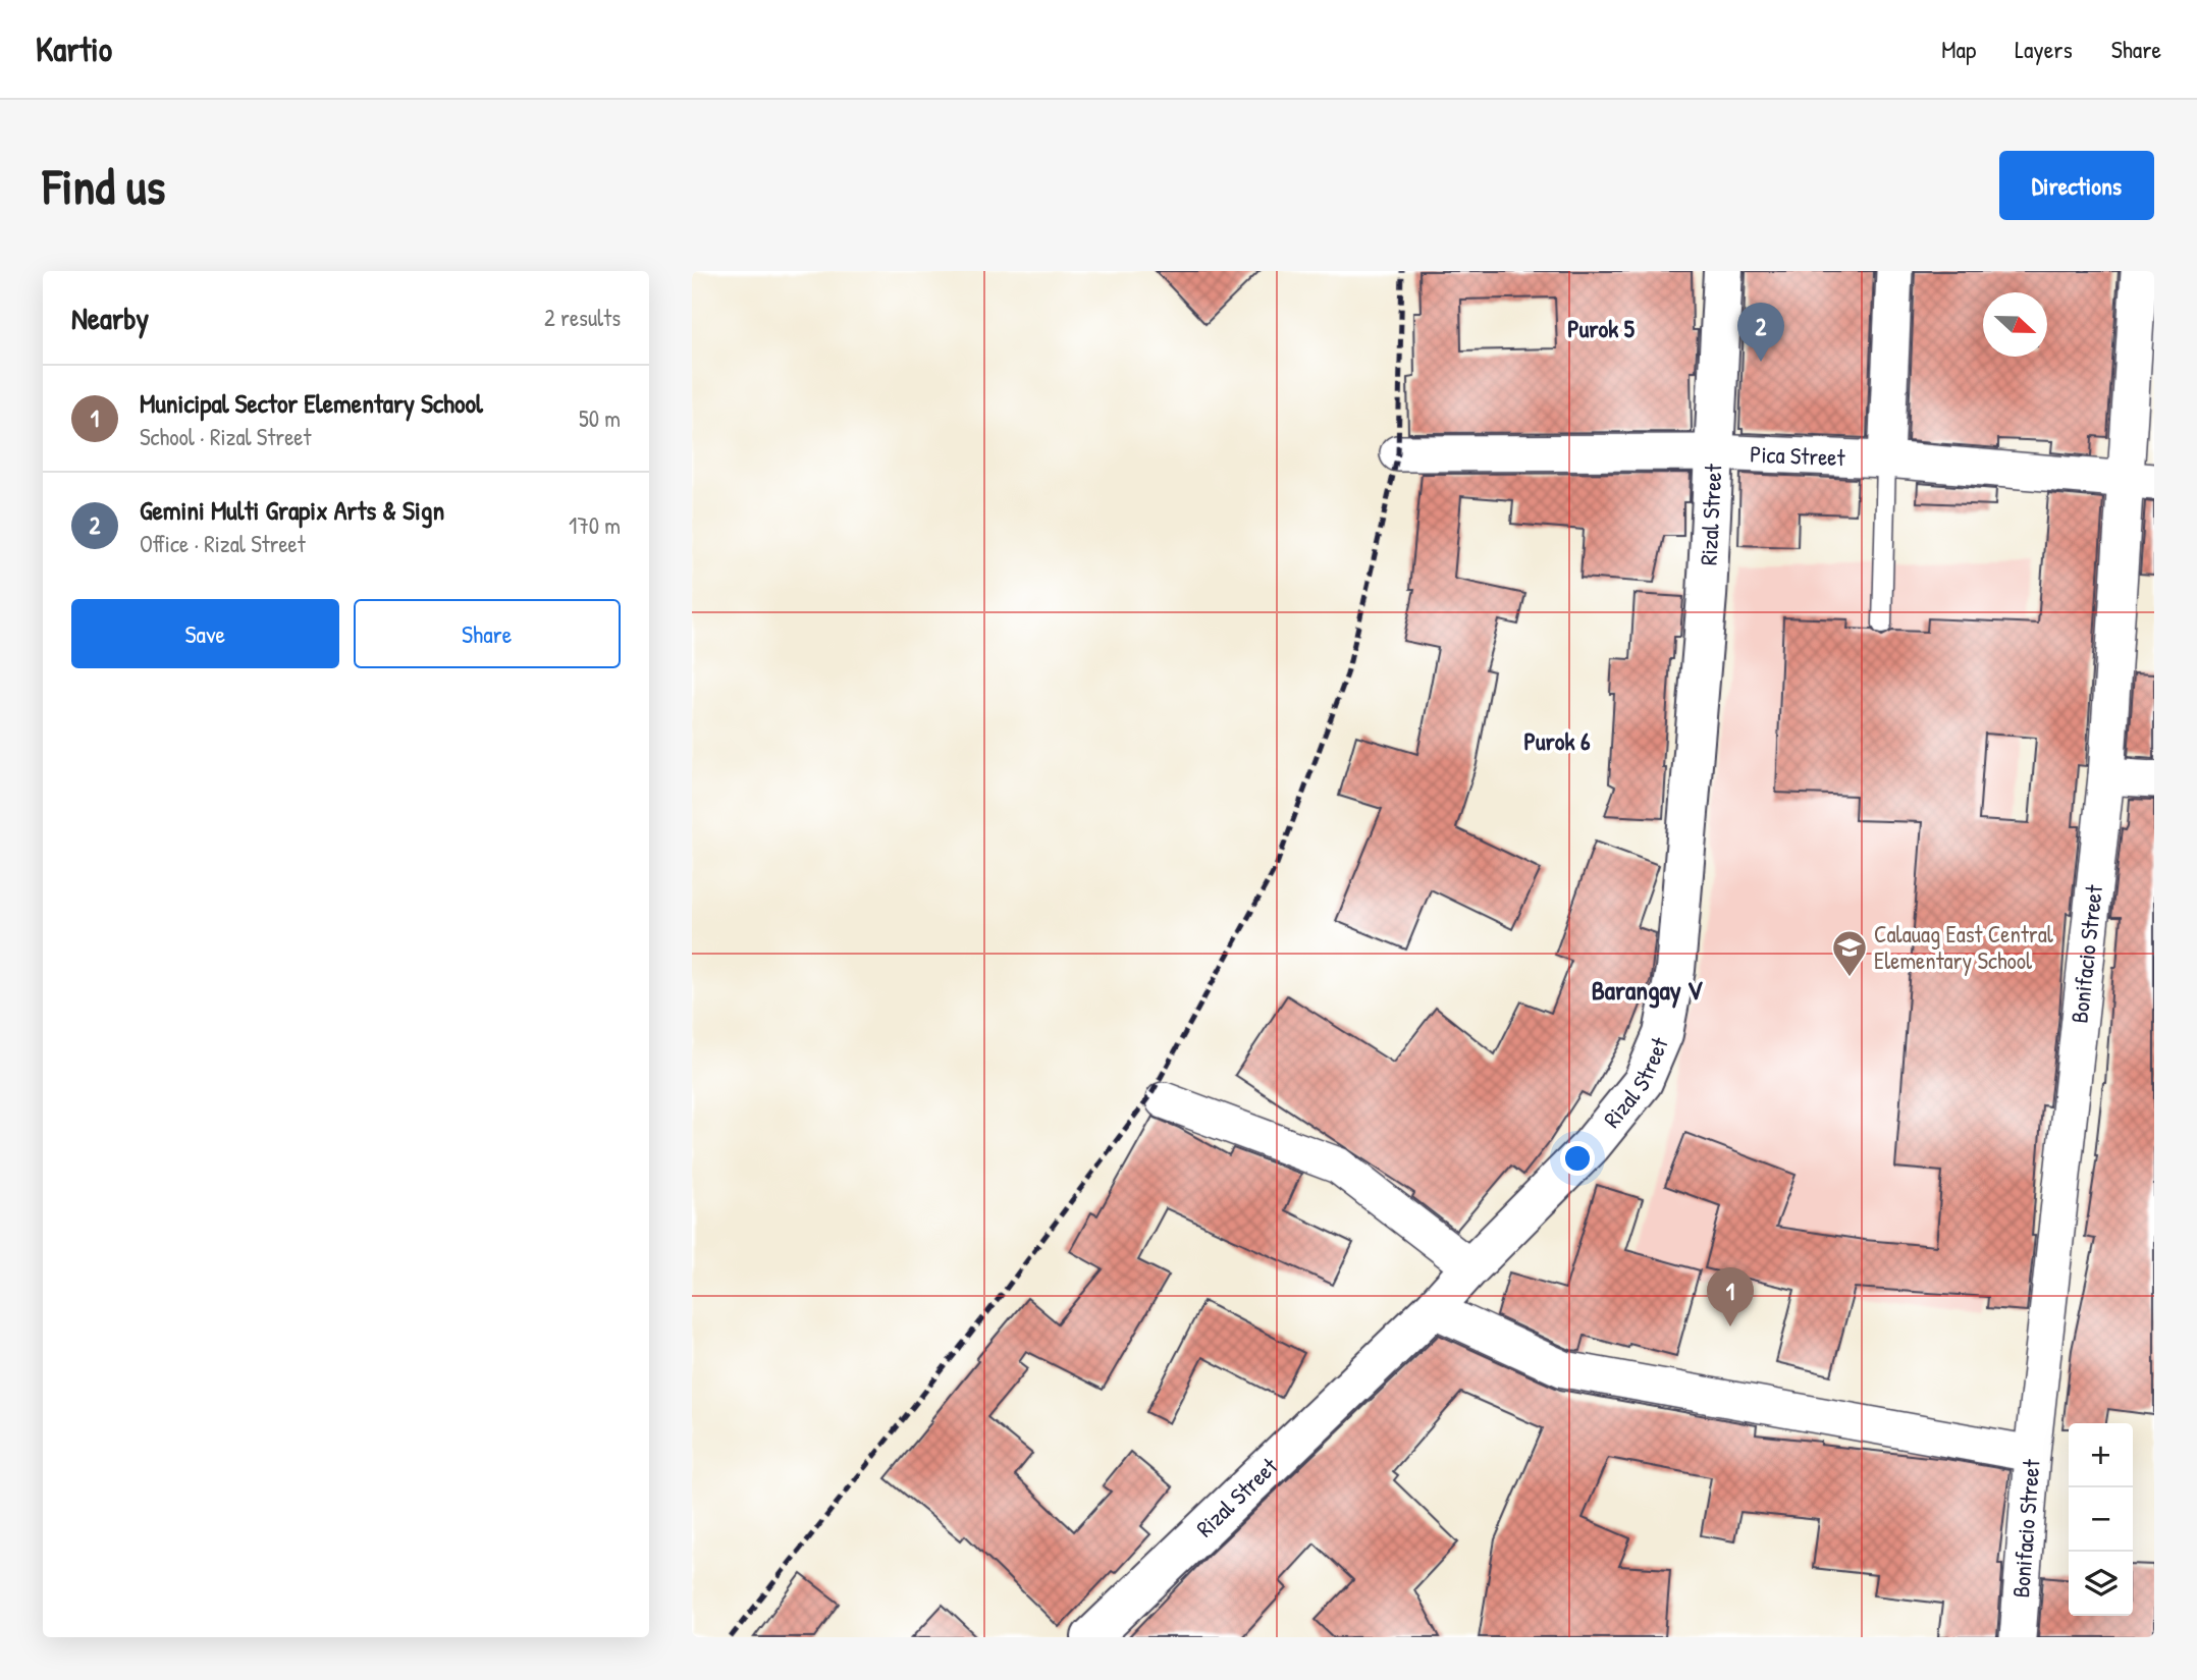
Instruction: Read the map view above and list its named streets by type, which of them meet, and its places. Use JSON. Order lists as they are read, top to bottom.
{
  "streets": {
    "street": ["Pica Street", "Rizal Street", "Bonifacio Street"]
  },
  "crossings": [
    ["Pica Street", "Rizal Street"],
    ["Pica Street", "Bonifacio Street"]
  ],
  "districts": ["Purok 5", "Purok 6", "Barangay V"],
  "places": {
    "school or university": ["Calauag East Central Elementary School"]
  },
  "north": "right",
  "page": {
    "header": "Kartio",
    "nav": ["Map", "Layers", "Share"],
    "buttons": [
      "Directions",
      ["Save", "Share"]
    ],
    "title": "Find us",
    "heading": ["Nearby", "2 results"],
    "pins": ["2", "1"],
    "list": [
      {
        "mark": "1",
        "name": "Municipal Sector Elementary School",
        "note": "School · Rizal Street",
        "value": "50 m"
      },
      {
        "mark": "2",
        "name": "Gemini Multi Grapix Arts & Sign",
        "note": "Office · Rizal Street",
        "value": "170 m"
      }
    ],
    "map_buttons": ["+", "−"]
  }
}
